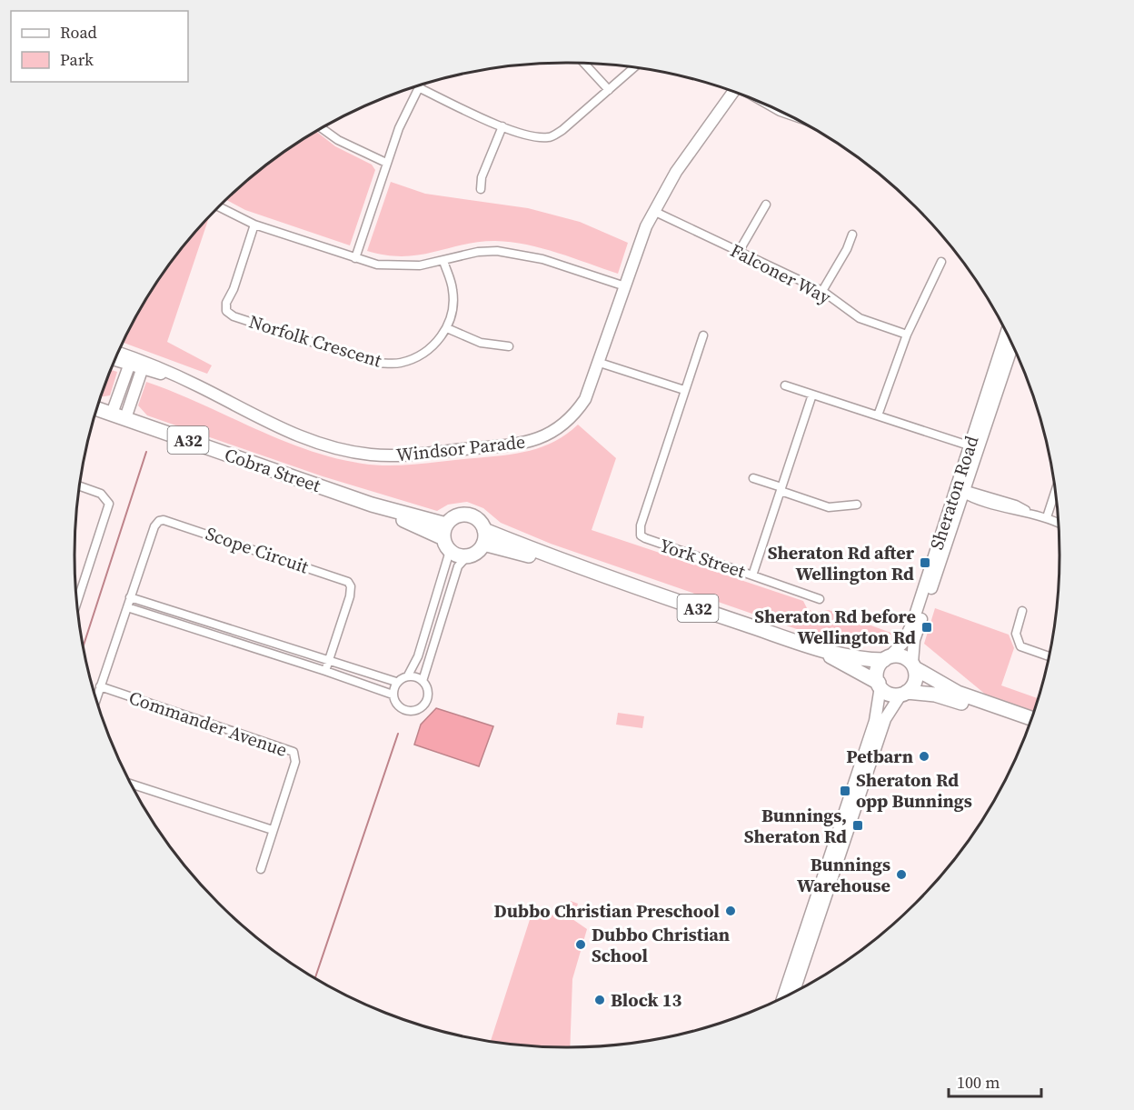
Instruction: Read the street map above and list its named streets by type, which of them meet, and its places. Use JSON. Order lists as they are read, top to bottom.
{
  "streets": {
    "highway": ["A32", "Cobra Street"],
    "street": [
      "Falconer Way",
      "Norfolk Crescent",
      "Windsor Parade",
      "Sheraton Road",
      "Scope Circuit",
      "York Street",
      "Commander Avenue"
    ]
  },
  "crossings": [
    ["Falconer Way", "Windsor Parade"],
    ["A32", "Cobra Street"],
    ["A32", "Sheraton Road"]
  ],
  "places": {
    "transit": [
      "Sheraton Rd after Wellington Rd",
      "Sheraton Rd before Wellington Rd",
      "Sheraton Rd opp Bunnings",
      "Bunnings, Sheraton Rd"
    ],
    "other": [
      "Petbarn",
      "Bunnings Warehouse",
      "Dubbo Christian Preschool",
      "Dubbo Christian School",
      "Block 13"
    ]
  },
  "legend": ["Road", "Park"],
  "scale_bar": "100 m"
}
